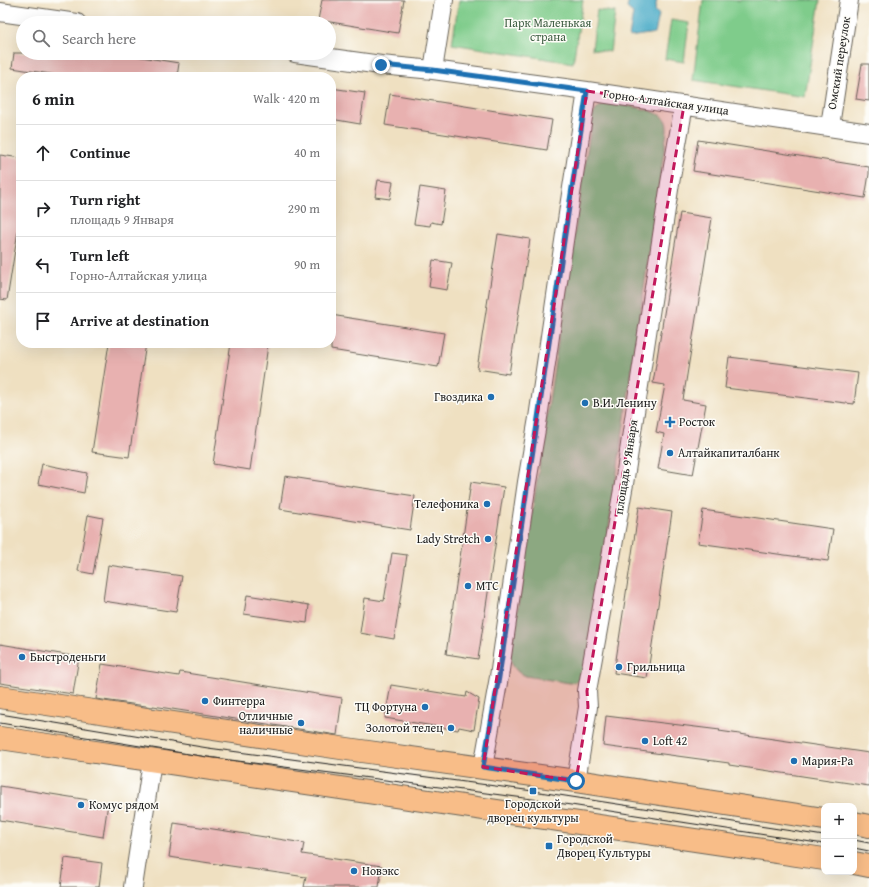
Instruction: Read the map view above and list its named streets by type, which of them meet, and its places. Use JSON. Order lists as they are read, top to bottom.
{
  "streets": {
    "street": ["Омский переулок", "Горно-Алтайская улица", "площадь 9 Января"]
  },
  "crossings": [
    ["Омский переулок", "Горно-Алтайская улица"],
    ["Горно-Алтайская улица", "площадь 9 Января"]
  ],
  "parks": ["Парк Маленькая страна"],
  "places": {
    "other": [
      "Гвоздика",
      "В.И. Ленину",
      "Алтайкапиталбанк",
      "Телефоника",
      "Lady Stretch",
      "МТС",
      "Быстроденьги",
      "Грильница",
      "Финтерра",
      "ТЦ Фортуна",
      "Отличные наличные",
      "Золотой телец",
      "Loft 42",
      "Мария-Ра",
      "Комус рядом",
      "Новэкс"
    ],
    "health": ["Росток"],
    "transit": ["Городской дворец культуры", "Городской Дворец Культуры"]
  },
  "page": {
    "search": "Search here",
    "heading": ["6 min", "Walk · 420 m"],
    "list": [
      ["Continue", "40 m"],
      ["Turn right", "площадь 9 Января", "290 m"],
      ["Turn left", "Горно-Алтайская улица", "90 m"],
      "Arrive at destination"
    ],
    "map_buttons": ["+", "−"]
  }
}
